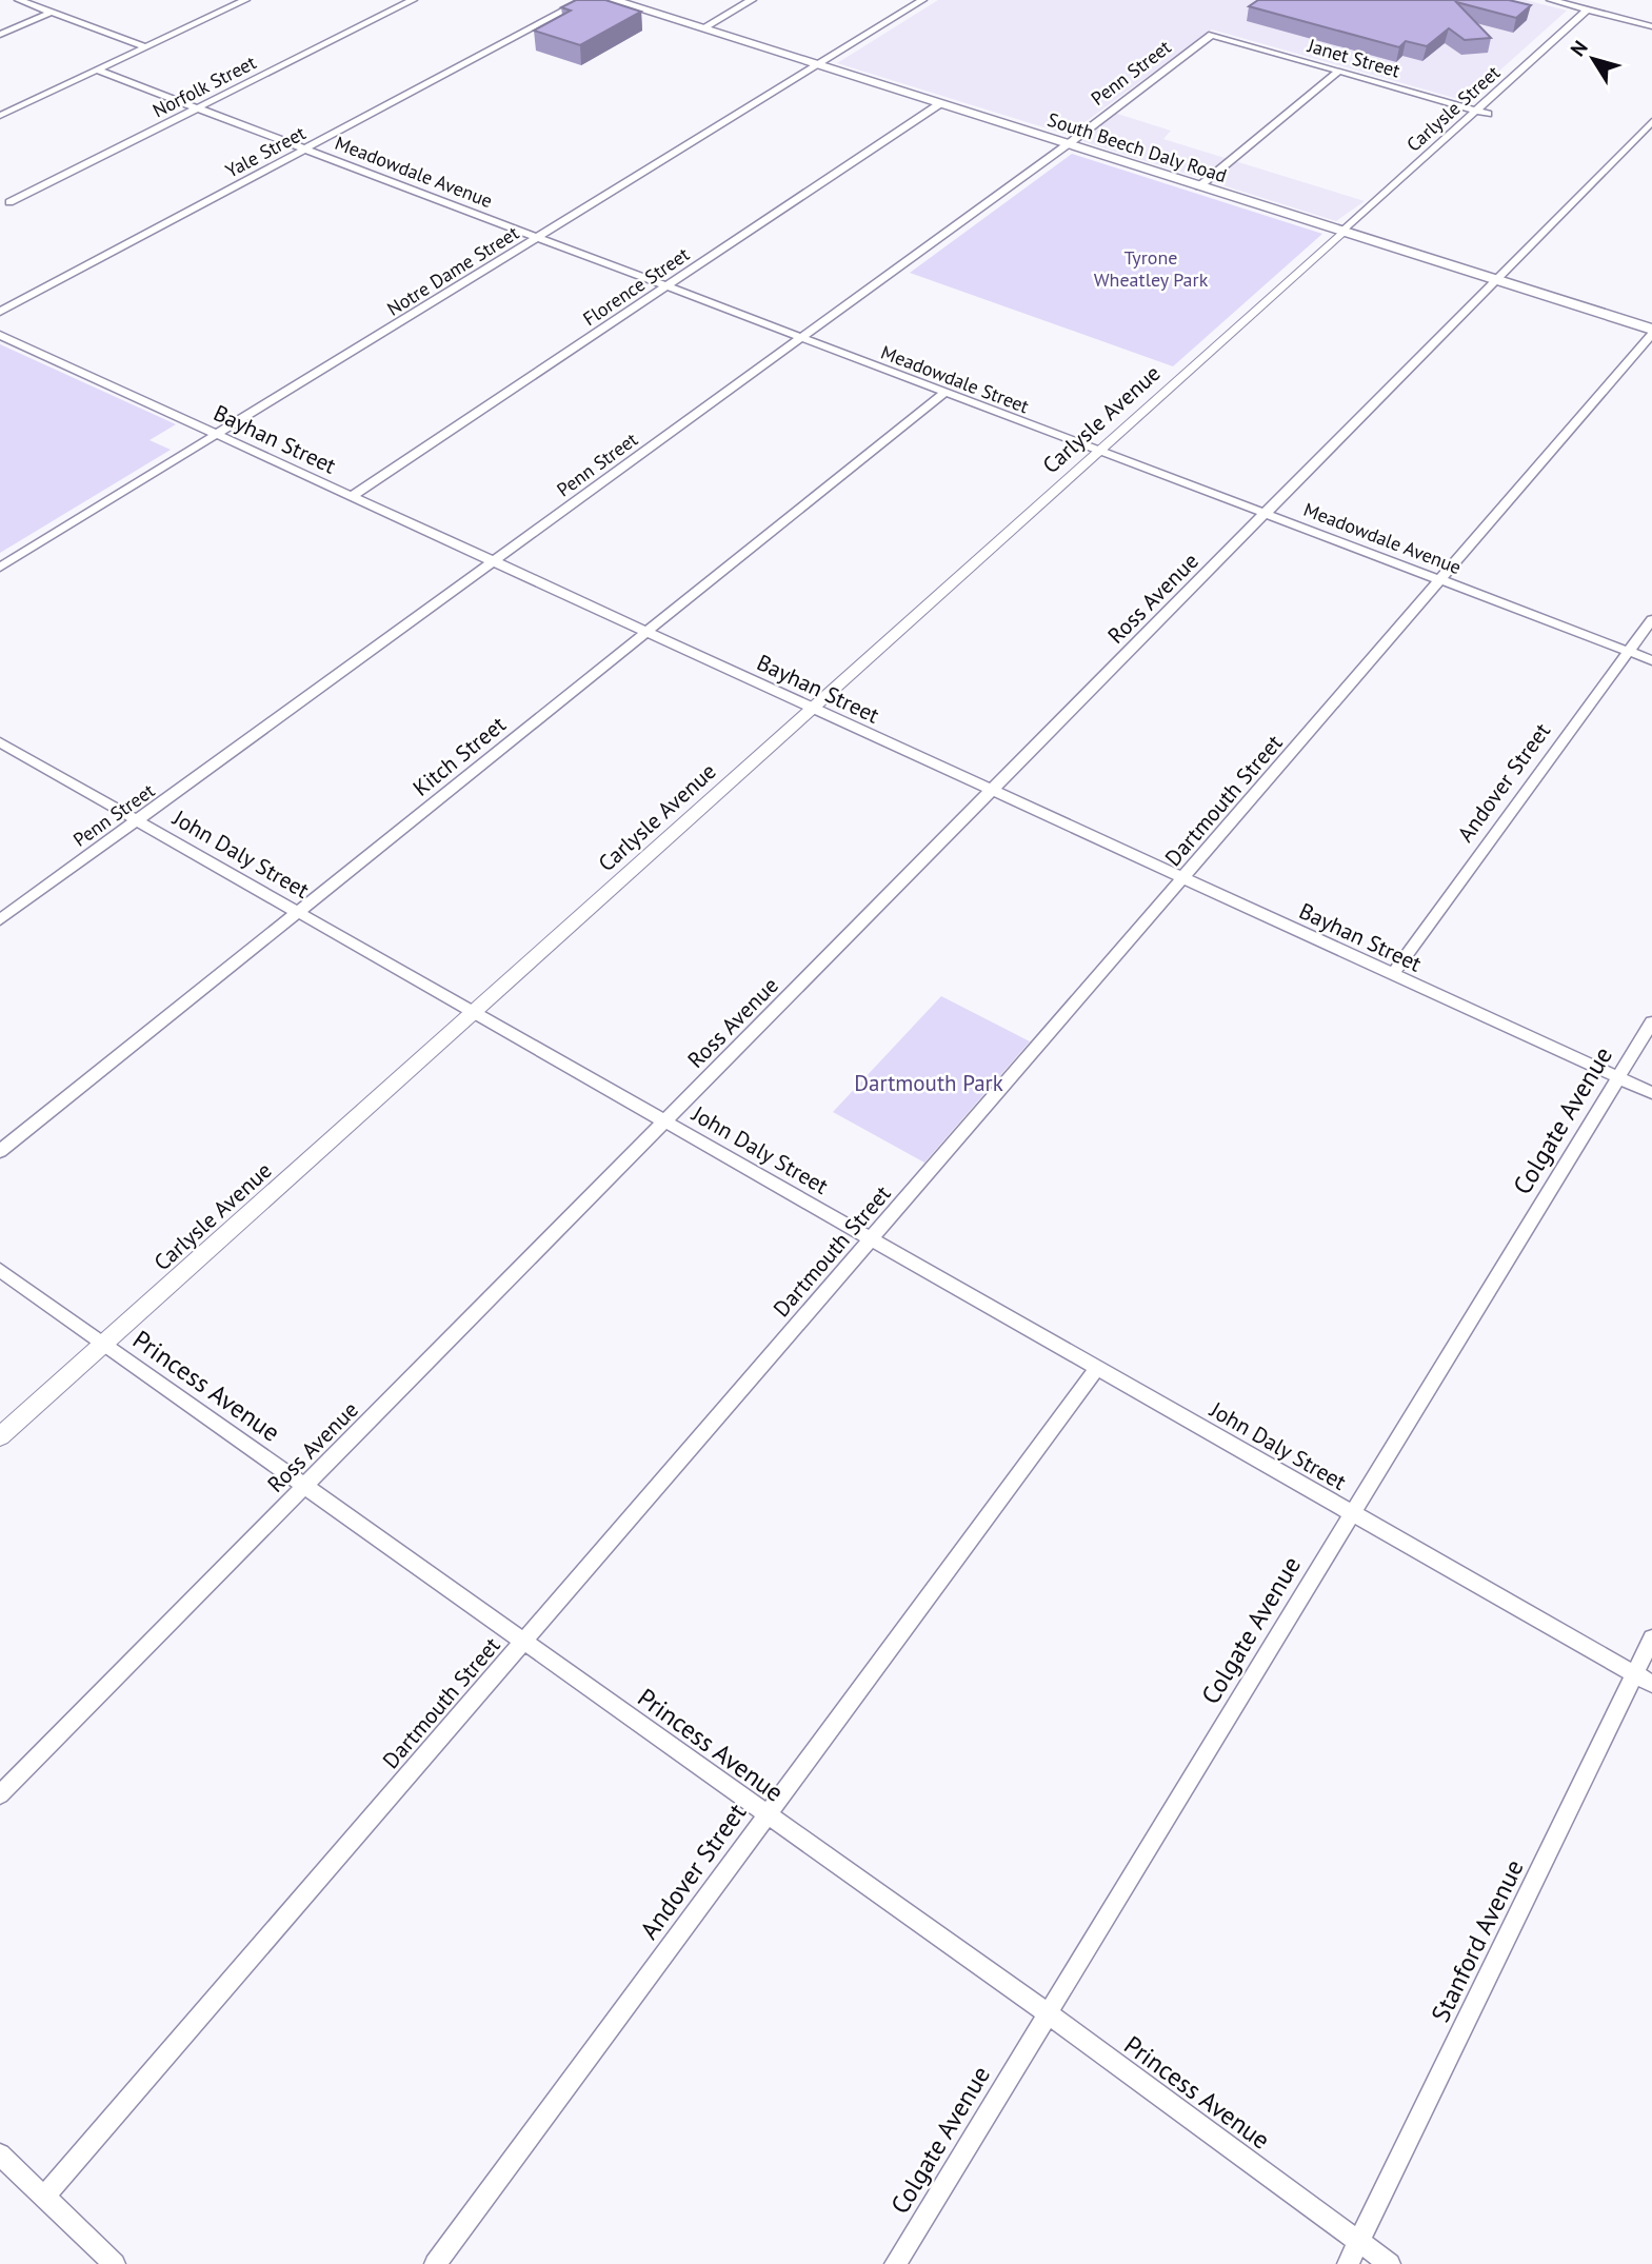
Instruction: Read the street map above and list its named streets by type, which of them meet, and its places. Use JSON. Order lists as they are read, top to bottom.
{
  "streets": {
    "main road": ["South Beech Daly Road"],
    "street": [
      "Janet Street",
      "Penn Street",
      "Norfolk Street",
      "Carlysle Street",
      "Yale Street",
      "Meadowdale Avenue",
      "Notre Dame Street",
      "Florence Street",
      "Meadowdale Street",
      "Carlysle Avenue",
      "Bayhan Street",
      "Ross Avenue",
      "Kitch Street",
      "Andover Street",
      "Dartmouth Street",
      "John Daly Street",
      "Colgate Avenue",
      "Princess Avenue",
      "Stanford Avenue"
    ]
  },
  "crossings": [
    ["Janet Street", "Penn Street"],
    ["Janet Street", "Carlysle Street"],
    ["Penn Street", "South Beech Daly Road"],
    ["Penn Street", "Meadowdale Avenue"],
    ["Penn Street", "Meadowdale Street"],
    ["Penn Street", "Bayhan Street"],
    ["Penn Street", "John Daly Street"],
    ["Norfolk Street", "Meadowdale Avenue"],
    ["Carlysle Street", "South Beech Daly Road"],
    ["Carlysle Street", "Carlysle Avenue"],
    ["South Beech Daly Road", "Notre Dame Street"],
    ["South Beech Daly Road", "Florence Street"],
    ["South Beech Daly Road", "Carlysle Avenue"],
    ["South Beech Daly Road", "Ross Avenue"],
    ["South Beech Daly Road", "Dartmouth Street"],
    ["Yale Street", "Meadowdale Avenue"],
    ["Meadowdale Avenue", "Notre Dame Street"],
    ["Meadowdale Avenue", "Florence Street"],
    ["Meadowdale Avenue", "Meadowdale Street"],
    ["Meadowdale Avenue", "Carlysle Avenue"],
    ["Meadowdale Avenue", "Ross Avenue"],
    ["Meadowdale Avenue", "Andover Street"],
    ["Meadowdale Avenue", "Dartmouth Street"],
    ["Notre Dame Street", "Bayhan Street"],
    ["Florence Street", "Bayhan Street"],
    ["Meadowdale Street", "Carlysle Avenue"],
    ["Meadowdale Street", "Kitch Street"],
    ["Carlysle Avenue", "Bayhan Street"],
    ["Carlysle Avenue", "John Daly Street"],
    ["Carlysle Avenue", "Princess Avenue"],
    ["Bayhan Street", "Ross Avenue"],
    ["Bayhan Street", "Kitch Street"],
    ["Bayhan Street", "Andover Street"],
    ["Bayhan Street", "Dartmouth Street"],
    ["Bayhan Street", "Colgate Avenue"],
    ["Ross Avenue", "John Daly Street"],
    ["Ross Avenue", "Princess Avenue"],
    ["Kitch Street", "John Daly Street"],
    ["Andover Street", "John Daly Street"],
    ["Andover Street", "Princess Avenue"],
    ["Dartmouth Street", "John Daly Street"],
    ["Dartmouth Street", "Princess Avenue"],
    ["John Daly Street", "Colgate Avenue"],
    ["John Daly Street", "Stanford Avenue"],
    ["Colgate Avenue", "Princess Avenue"],
    ["Princess Avenue", "Stanford Avenue"]
  ],
  "parks": ["Tyrone Wheatley Park", "Dartmouth Park"],
  "north": "top left"
}
